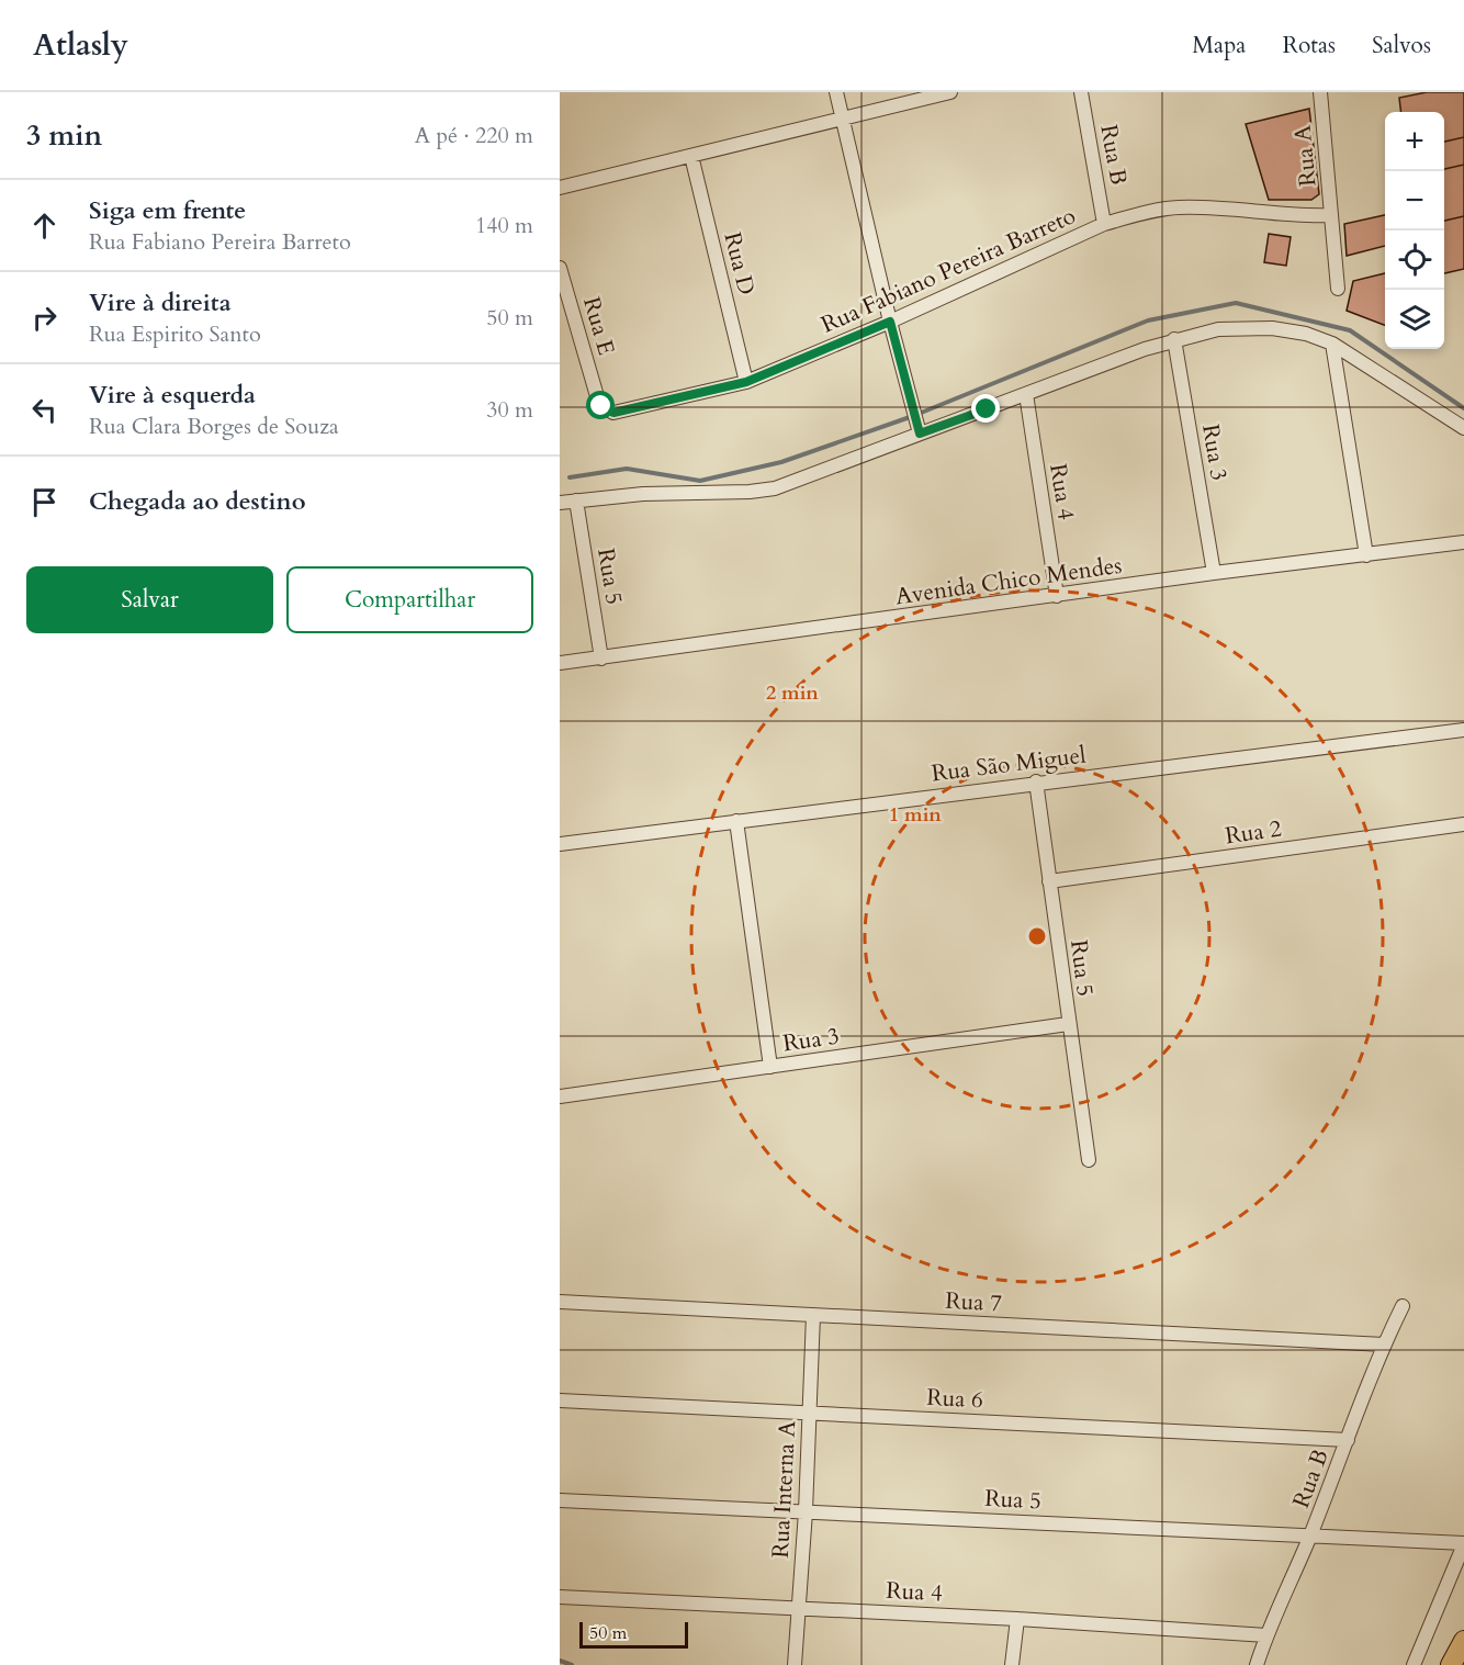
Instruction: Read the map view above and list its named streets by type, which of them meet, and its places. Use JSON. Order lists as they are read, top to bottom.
{
  "streets": {
    "street": [
      "Rua B",
      "Rua A",
      "Rua D",
      "Rua Fabiano Pereira Barreto",
      "Rua E",
      "Rua 3",
      "Rua 4",
      "Rua 5",
      "Avenida Chico Mendes",
      "Rua São Miguel",
      "Rua 2",
      "Rua 7",
      "Rua 6",
      "Rua Interna A"
    ]
  },
  "crossings": [
    ["Rua B", "Rua Fabiano Pereira Barreto"],
    ["Rua B", "Rua 4"],
    ["Rua B", "Rua 5"],
    ["Rua B", "Rua 7"],
    ["Rua B", "Rua 6"],
    ["Rua A", "Rua Fabiano Pereira Barreto"],
    ["Rua D", "Rua Fabiano Pereira Barreto"],
    ["Rua Fabiano Pereira Barreto", "Rua E"],
    ["Rua 3", "Rua 5"],
    ["Rua 3", "Avenida Chico Mendes"],
    ["Rua 4", "Avenida Chico Mendes"],
    ["Rua 4", "Rua Interna A"],
    ["Rua 5", "Avenida Chico Mendes"],
    ["Rua 5", "Rua São Miguel"],
    ["Rua 5", "Rua 2"],
    ["Rua 5", "Rua Interna A"],
    ["Rua 7", "Rua Interna A"],
    ["Rua 6", "Rua Interna A"]
  ],
  "scale_bar": "50 m",
  "page": {
    "header": "Atlasly",
    "nav": ["Mapa", "Rotas", "Salvos"],
    "heading": ["3 min", "A pé · 220 m"],
    "map_buttons": ["+", "−"],
    "list": [
      ["Siga em frente", "Rua Fabiano Pereira Barreto", "140 m"],
      ["Vire à direita", "Rua Espirito Santo", "50 m"],
      ["Vire à esquerda", "Rua Clara Borges de Souza", "30 m"],
      "Chegada ao destino"
    ],
    "buttons": ["Salvar", "Compartilhar"],
    "scale": "50 m"
  },
  "rings": ["2 min", "1 min"]
}
